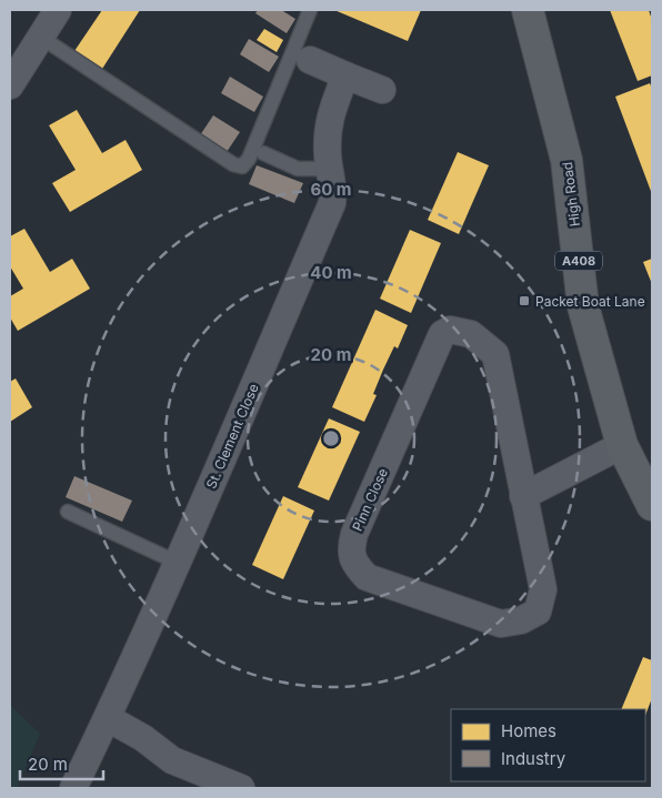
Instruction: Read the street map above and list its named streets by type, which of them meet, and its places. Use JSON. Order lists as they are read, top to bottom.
{
  "streets": {
    "main road": ["High Road", "A408"],
    "street": ["St. Clement Close", "Pinn Close"]
  },
  "places": {
    "transit": ["Packet Boat Lane"]
  },
  "legend": ["Homes", "Industry"],
  "scale_bar": "20 m",
  "rings": ["60 m", "40 m", "20 m"]
}
